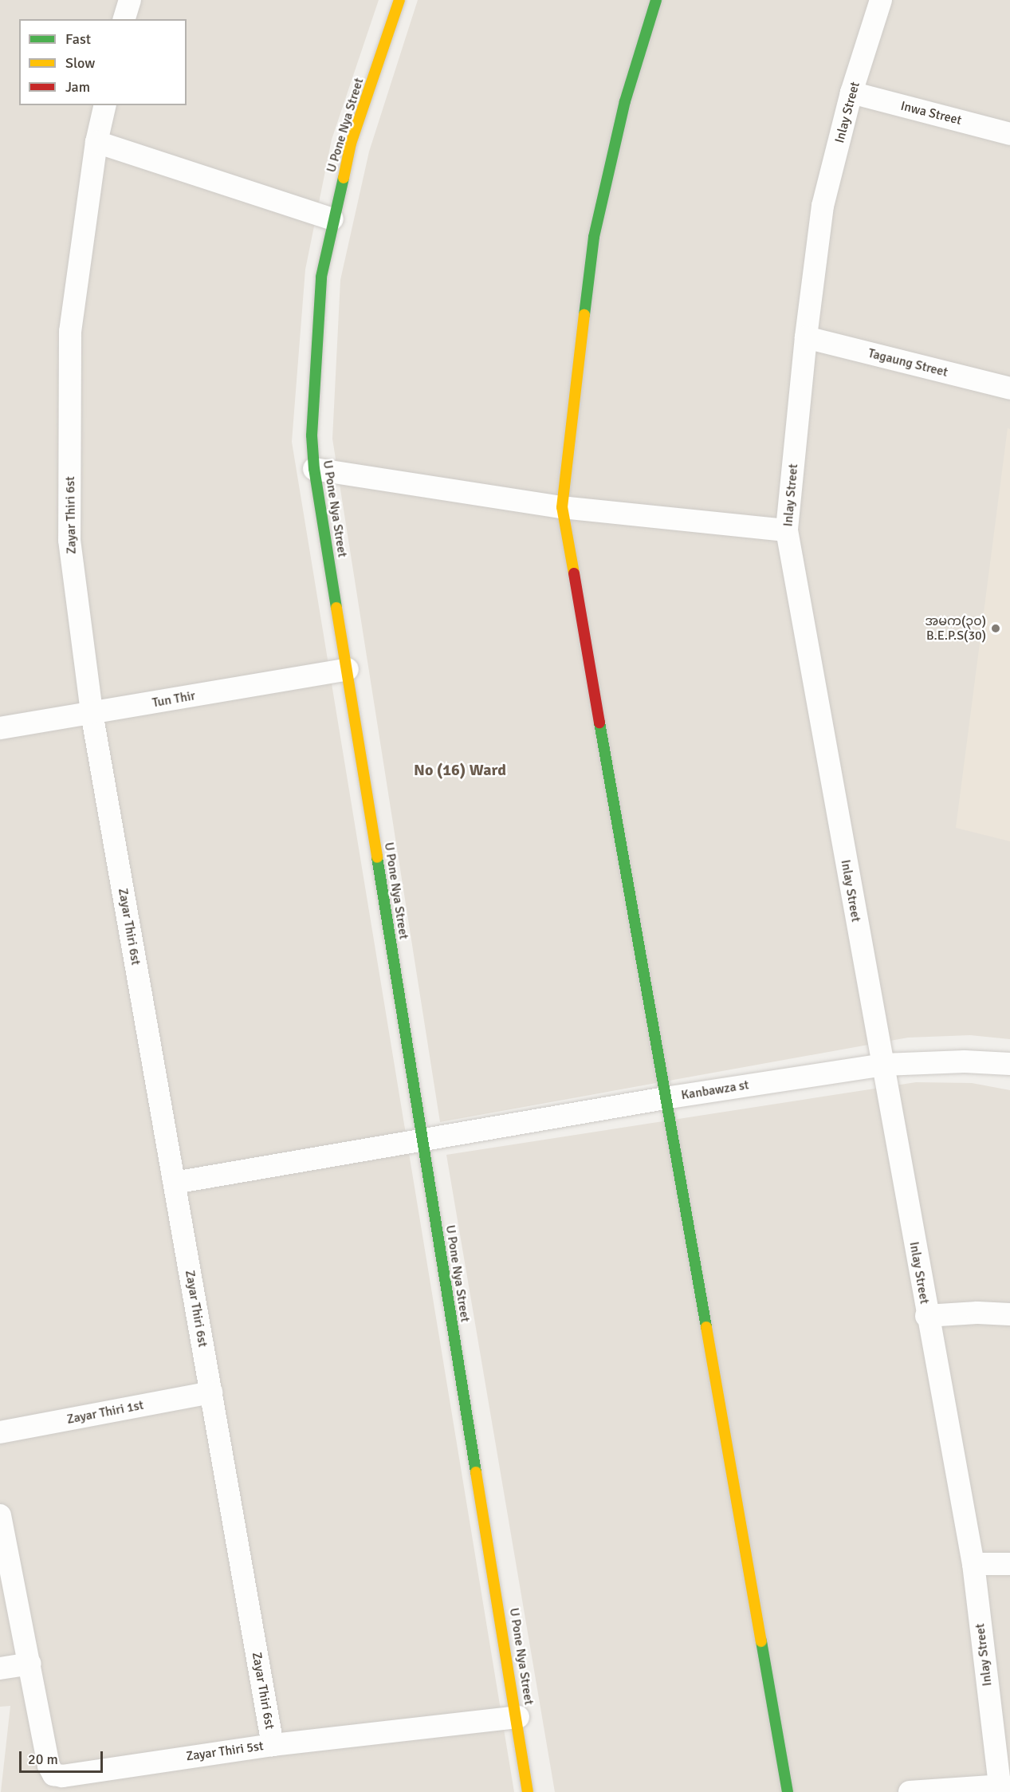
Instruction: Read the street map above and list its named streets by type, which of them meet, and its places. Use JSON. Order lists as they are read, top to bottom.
{
  "streets": {
    "street": [
      "Inlay Street",
      "Inwa Street",
      "U Pone Nya Street",
      "Tagaung Street",
      "Zayar Thiri 6st",
      "Tun Thir",
      "Kanbawza st",
      "Zayar Thiri 1st",
      "Zayar Thiri 5st"
    ]
  },
  "crossings": [
    ["Inlay Street", "Inwa Street"],
    ["Inlay Street", "Tagaung Street"],
    ["Inlay Street", "Kanbawza st"],
    ["U Pone Nya Street", "Tun Thir"],
    ["U Pone Nya Street", "Kanbawza st"],
    ["U Pone Nya Street", "Zayar Thiri 5st"],
    ["Zayar Thiri 6st", "Tun Thir"],
    ["Zayar Thiri 6st", "Kanbawza st"],
    ["Zayar Thiri 6st", "Zayar Thiri 1st"],
    ["Zayar Thiri 6st", "Zayar Thiri 5st"]
  ],
  "districts": ["No (16) Ward"],
  "places": ["အမက(၃၀) B.E.P.S(30)"],
  "legend": ["Fast", "Slow", "Jam"],
  "scale_bar": "20 m"
}
